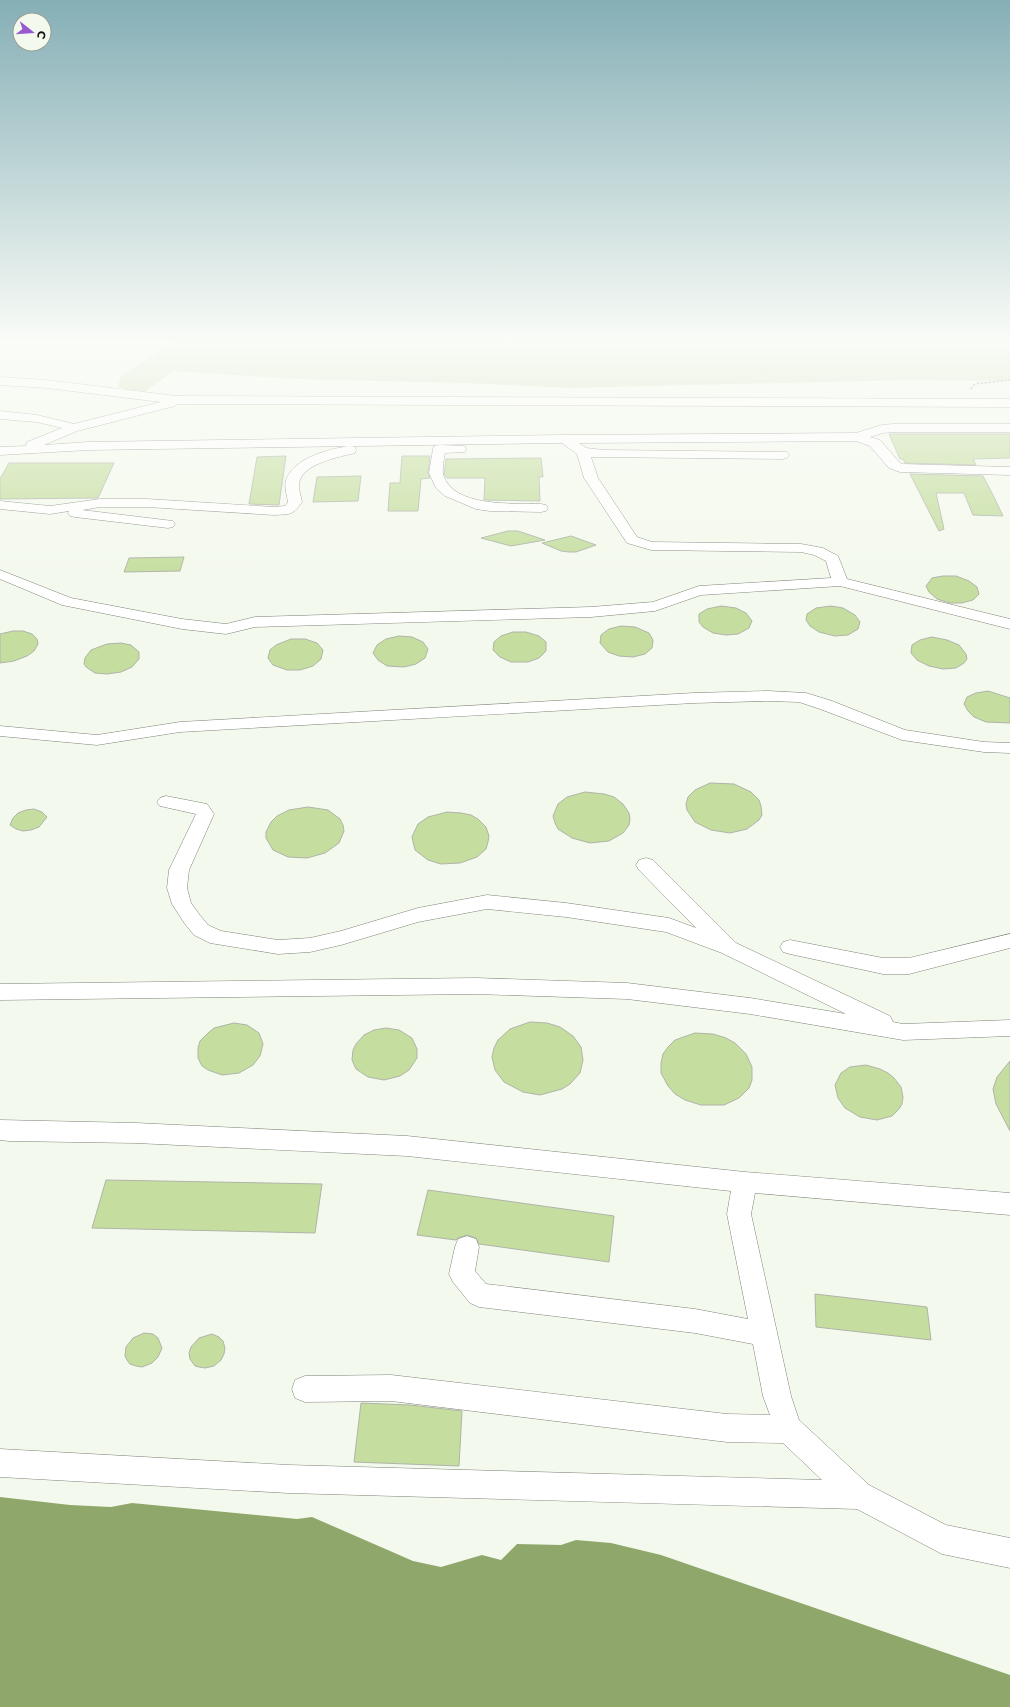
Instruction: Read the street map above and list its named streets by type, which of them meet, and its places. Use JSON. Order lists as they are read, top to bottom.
{
  "north": "right"
}
